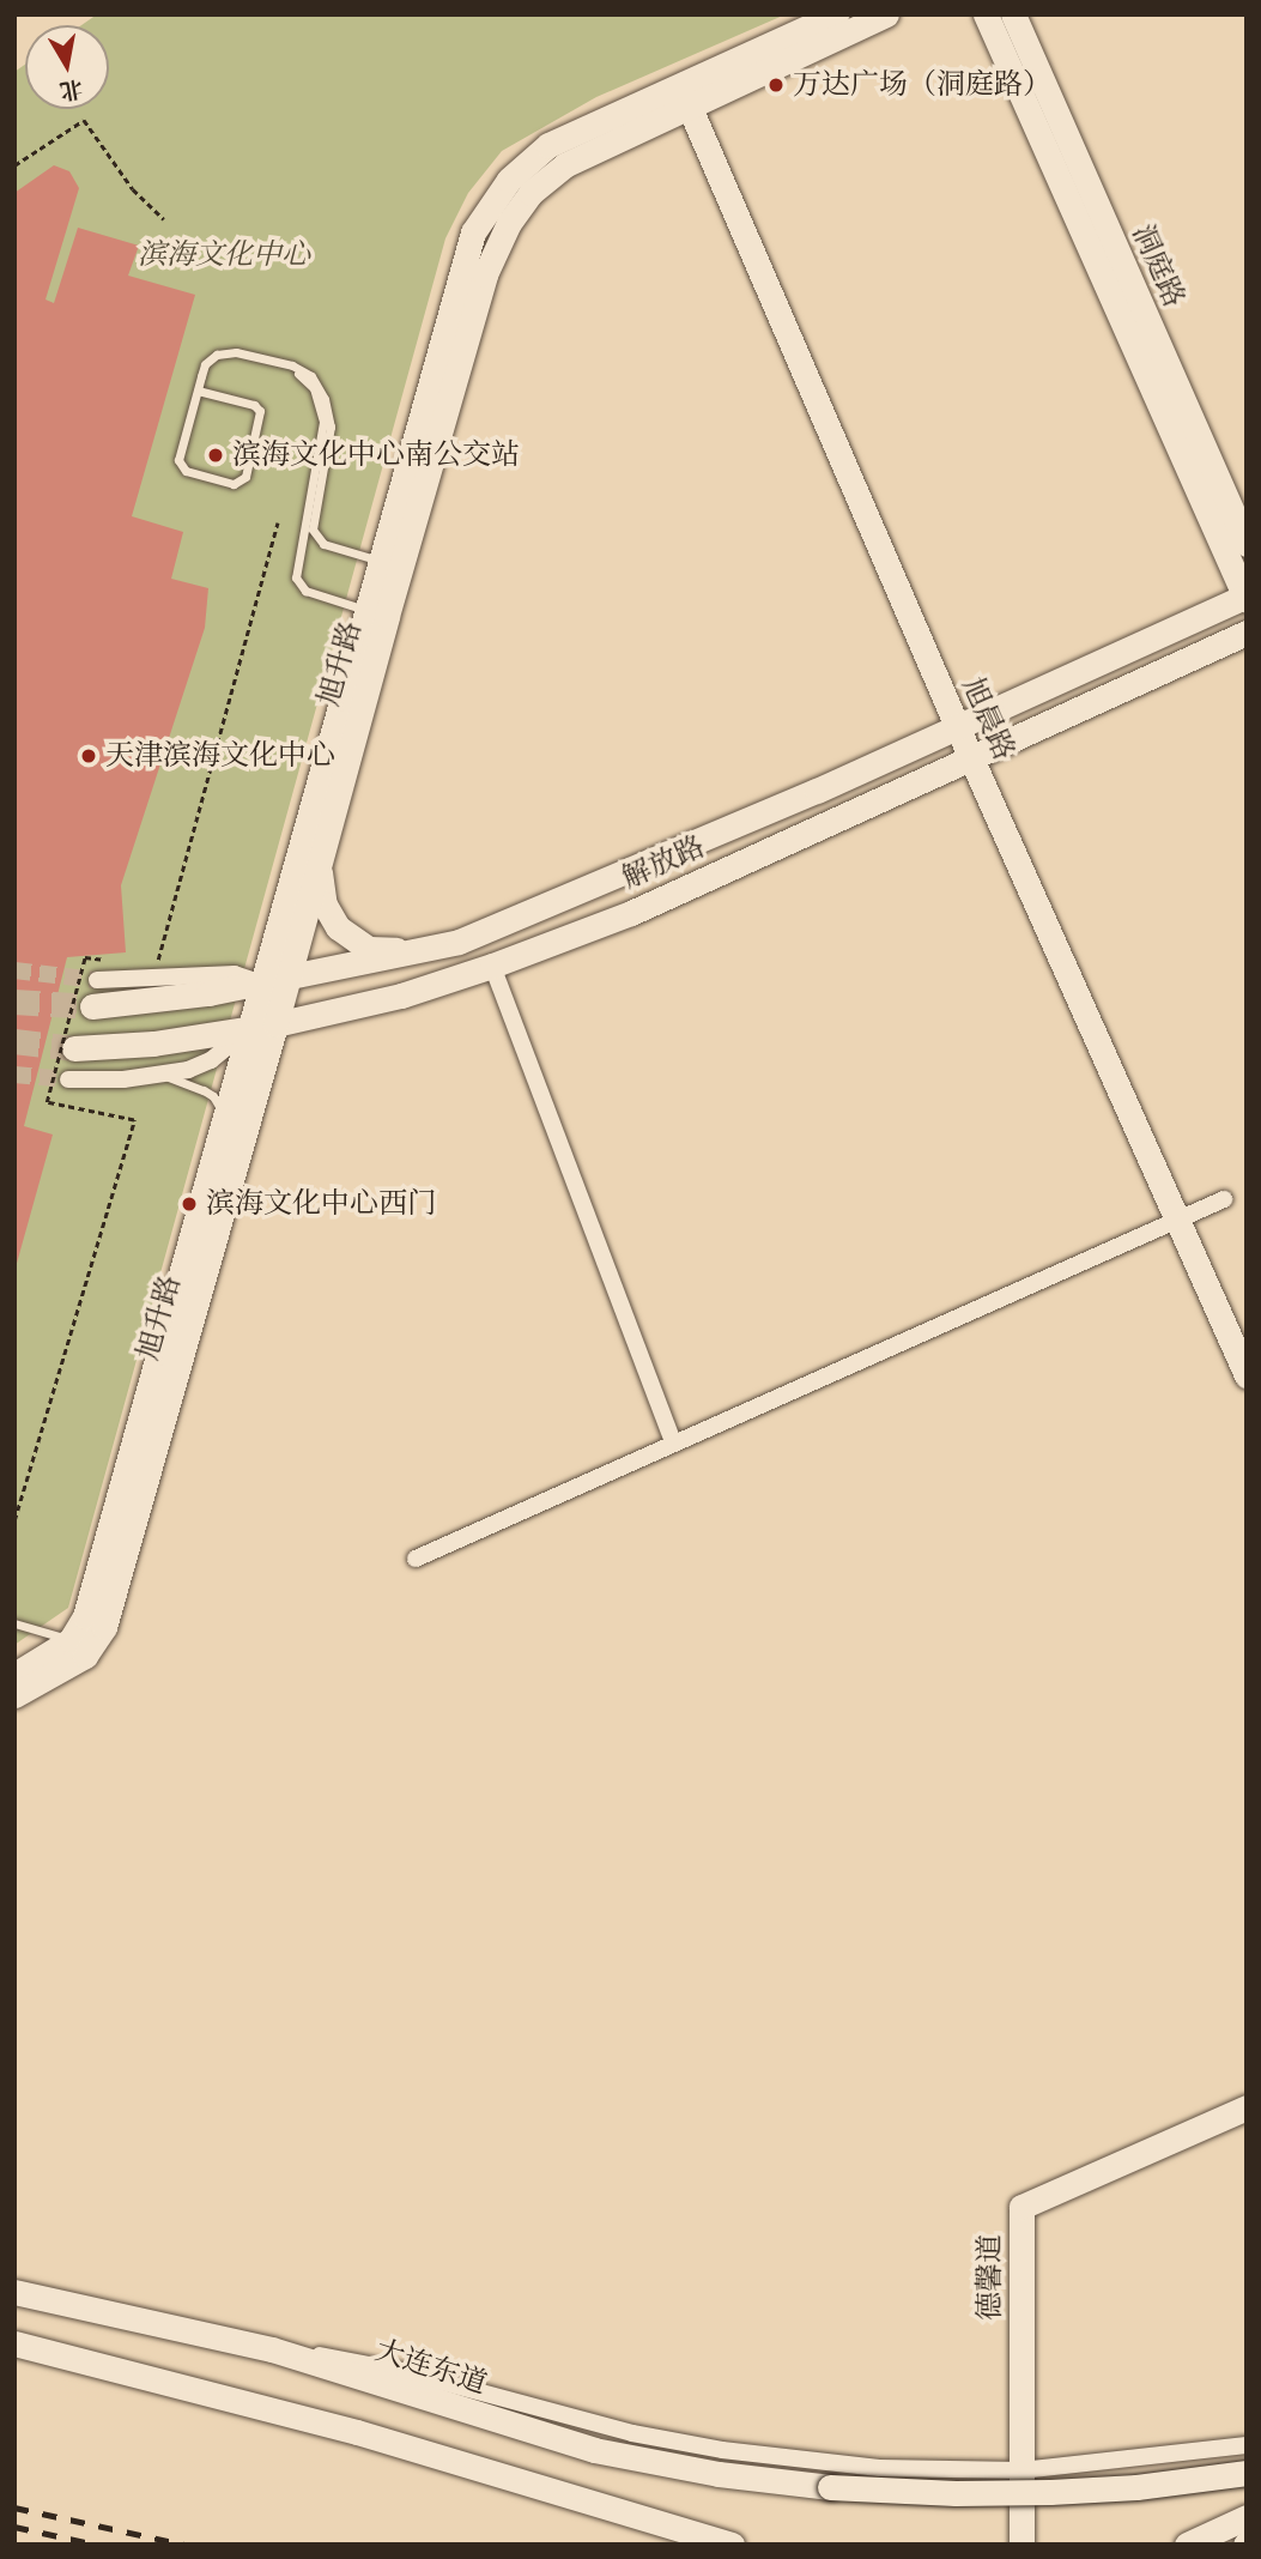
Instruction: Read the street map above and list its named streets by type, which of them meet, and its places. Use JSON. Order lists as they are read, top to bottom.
{
  "streets": {
    "street": [
      "洞庭路",
      "旭升路",
      "旭晨路",
      "解放路",
      "德馨道",
      "大连东道"
    ]
  },
  "crossings": [
    ["旭升路", "旭晨路"],
    ["旭升路", "解放路"],
    ["旭晨路", "解放路"]
  ],
  "parks": ["滨海文化中心"],
  "places": [
    "万达广场（洞庭路）",
    "滨海文化中心南公交站",
    "天津滨海文化中心",
    "滨海文化中心西门"
  ],
  "north": "bottom"
}
